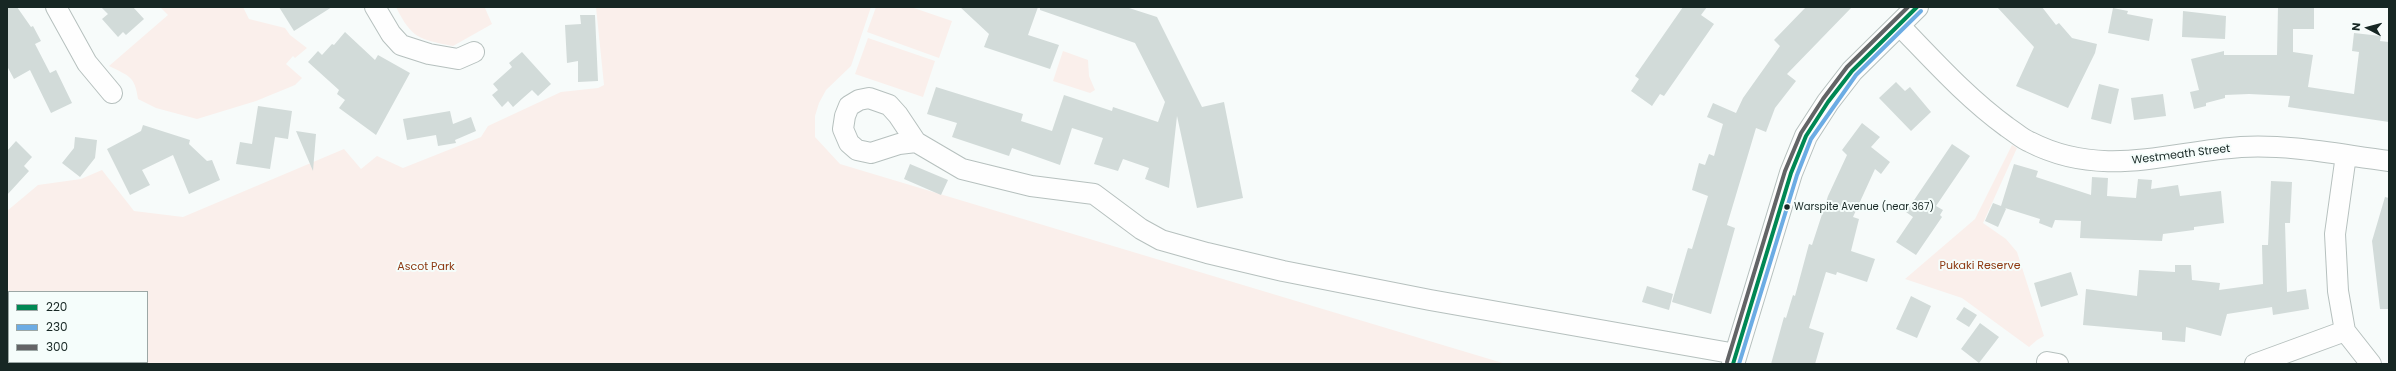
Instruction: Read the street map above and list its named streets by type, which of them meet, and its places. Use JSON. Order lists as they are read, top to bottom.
{
  "streets": {
    "street": ["Westmeath Street"]
  },
  "parks": ["Pukaki Reserve", "Ascot Park"],
  "places": ["Warspite Avenue (near 367)"],
  "lines": ["transit line 220", "transit line 300", "transit line 230"],
  "legend": ["220", "230", "300"],
  "north": "left"
}
